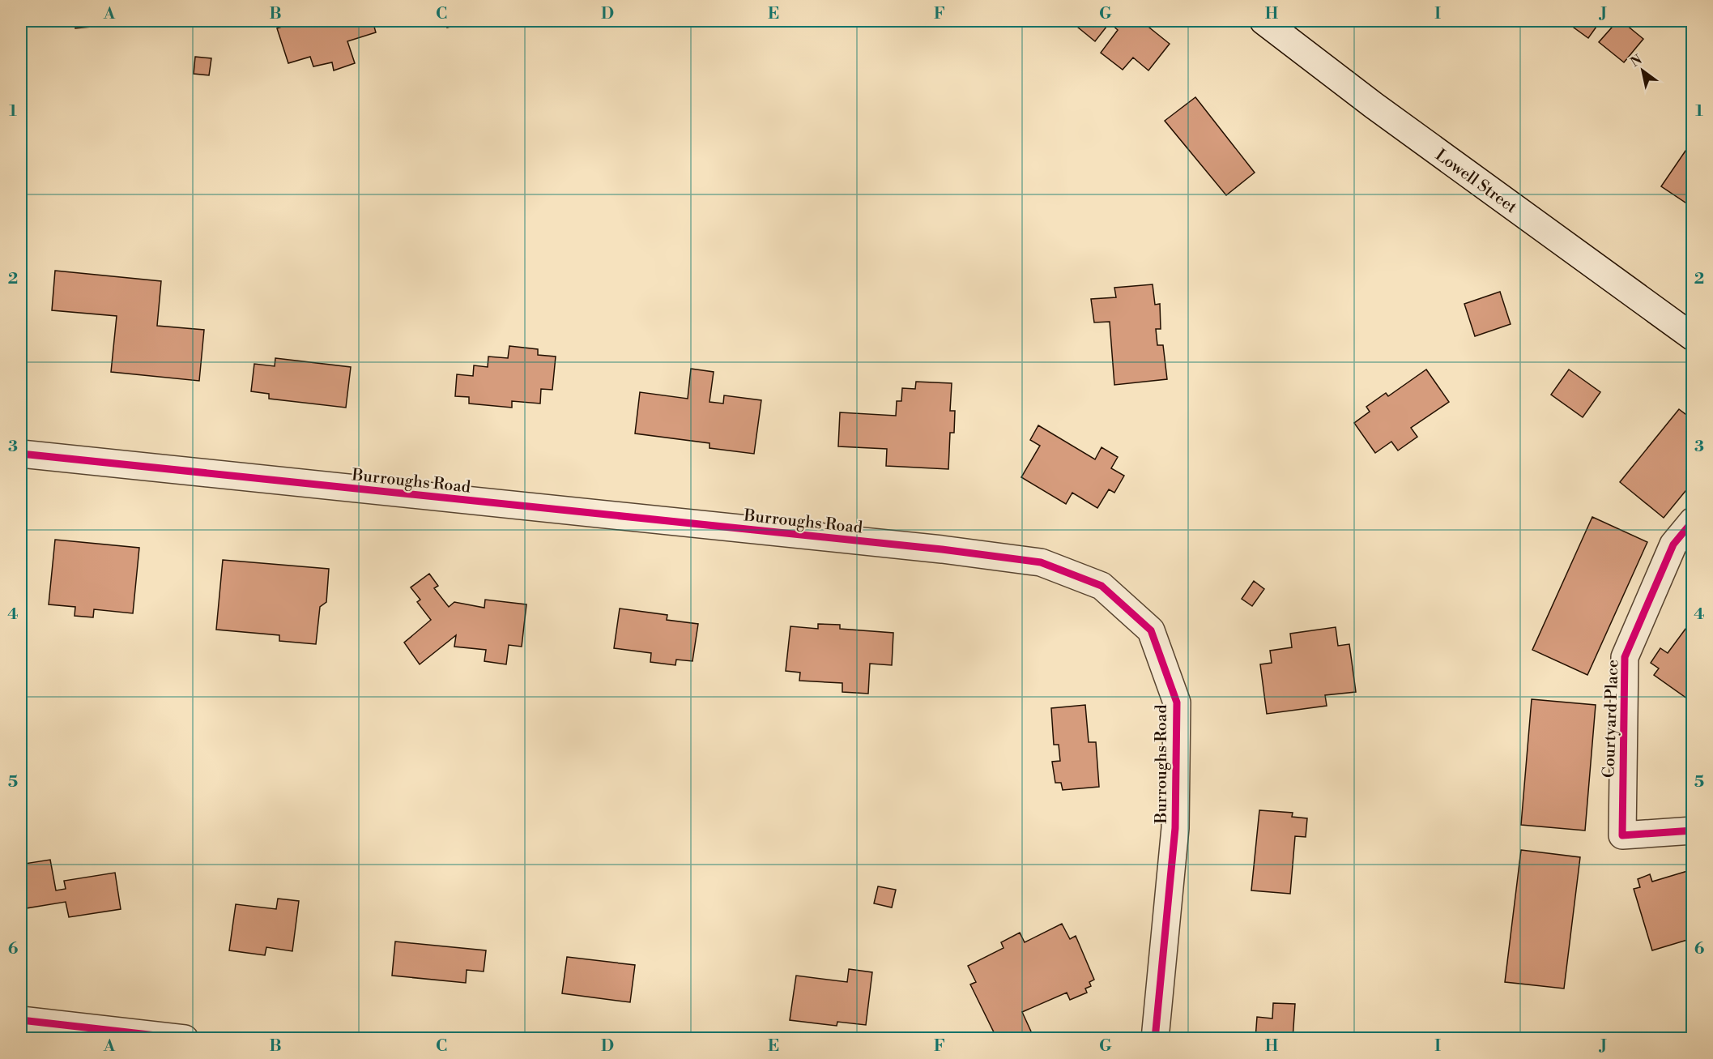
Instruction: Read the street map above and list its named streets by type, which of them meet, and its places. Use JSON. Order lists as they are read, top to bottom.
{
  "streets": {
    "street": ["Lowell Street", "Burroughs Road", "Courtyard Place"]
  },
  "north": "top left",
  "grid": {
    "columns": [
      "A",
      "B",
      "C",
      "D",
      "E",
      "F",
      "G",
      "H",
      "I",
      "J"
    ],
    "rows": [
      "1",
      "2",
      "3",
      "4",
      "5",
      "6"
    ]
  }
}
